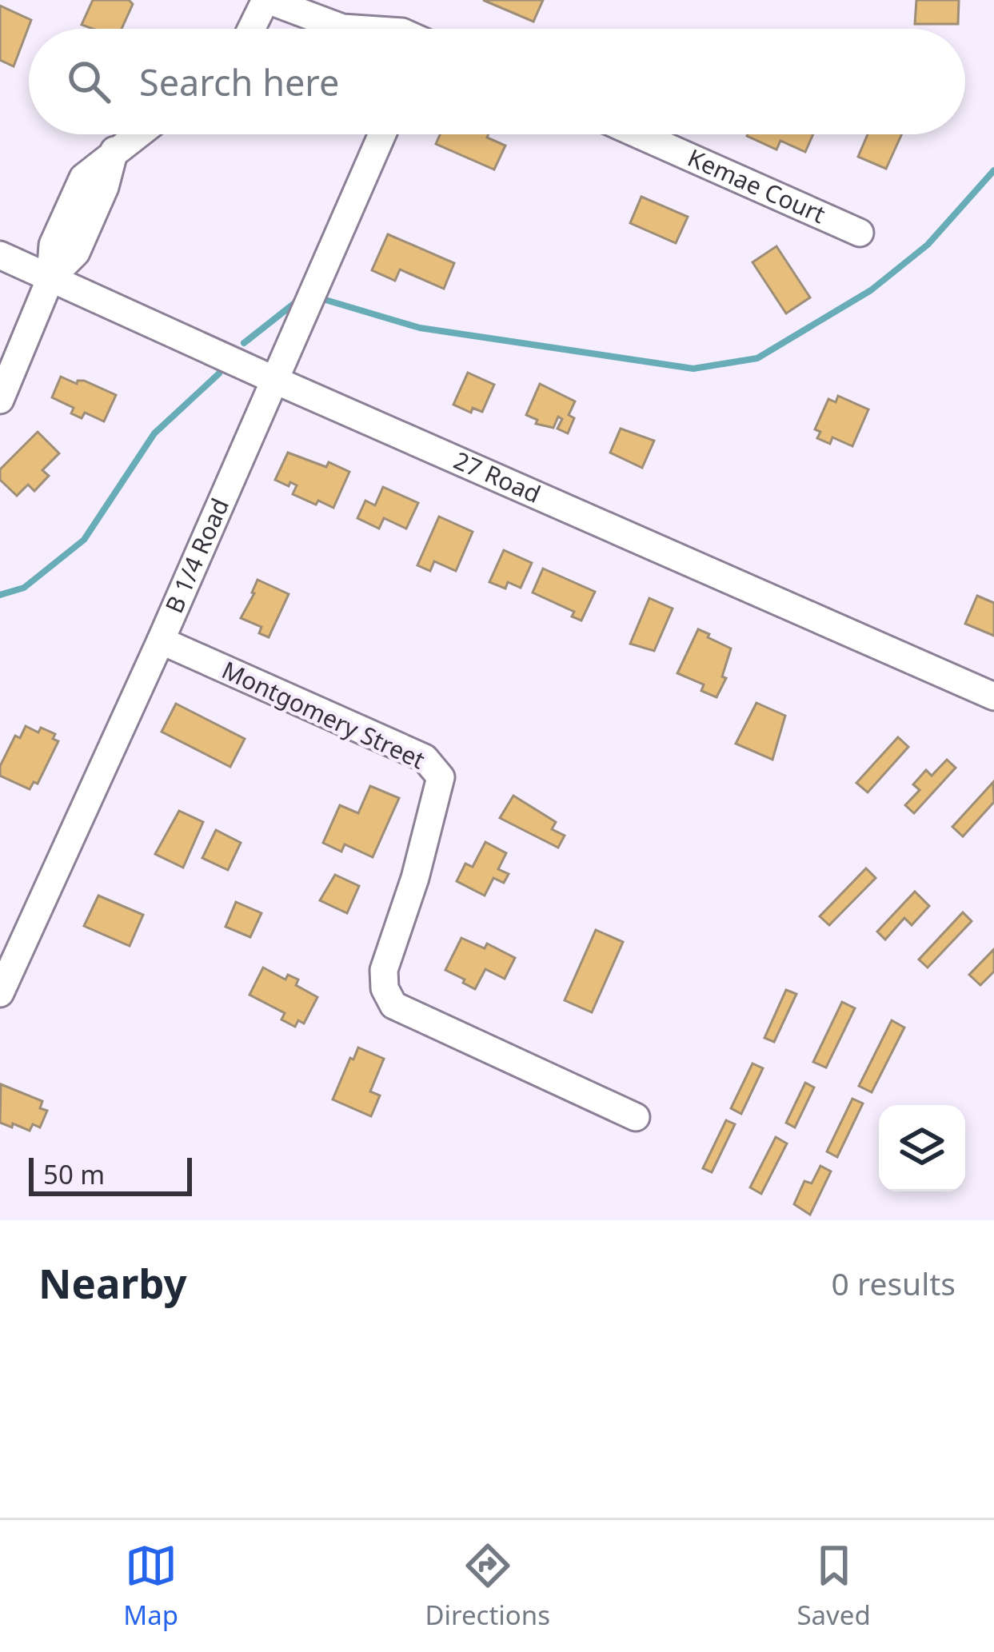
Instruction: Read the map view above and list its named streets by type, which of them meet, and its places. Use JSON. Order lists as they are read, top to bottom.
{
  "streets": {
    "street": [
      "Kemae Court",
      "27 Road",
      "B 1/4 Road",
      "Montgomery Street"
    ]
  },
  "crossings": [
    ["27 Road", "B 1/4 Road"],
    ["B 1/4 Road", "Montgomery Street"]
  ],
  "scale_bar": "50 m",
  "page": {
    "search": "Search here",
    "scale": "50 m",
    "heading": ["Nearby", "0 results"],
    "nav": ["Map", "Directions", "Saved"]
  }
}
